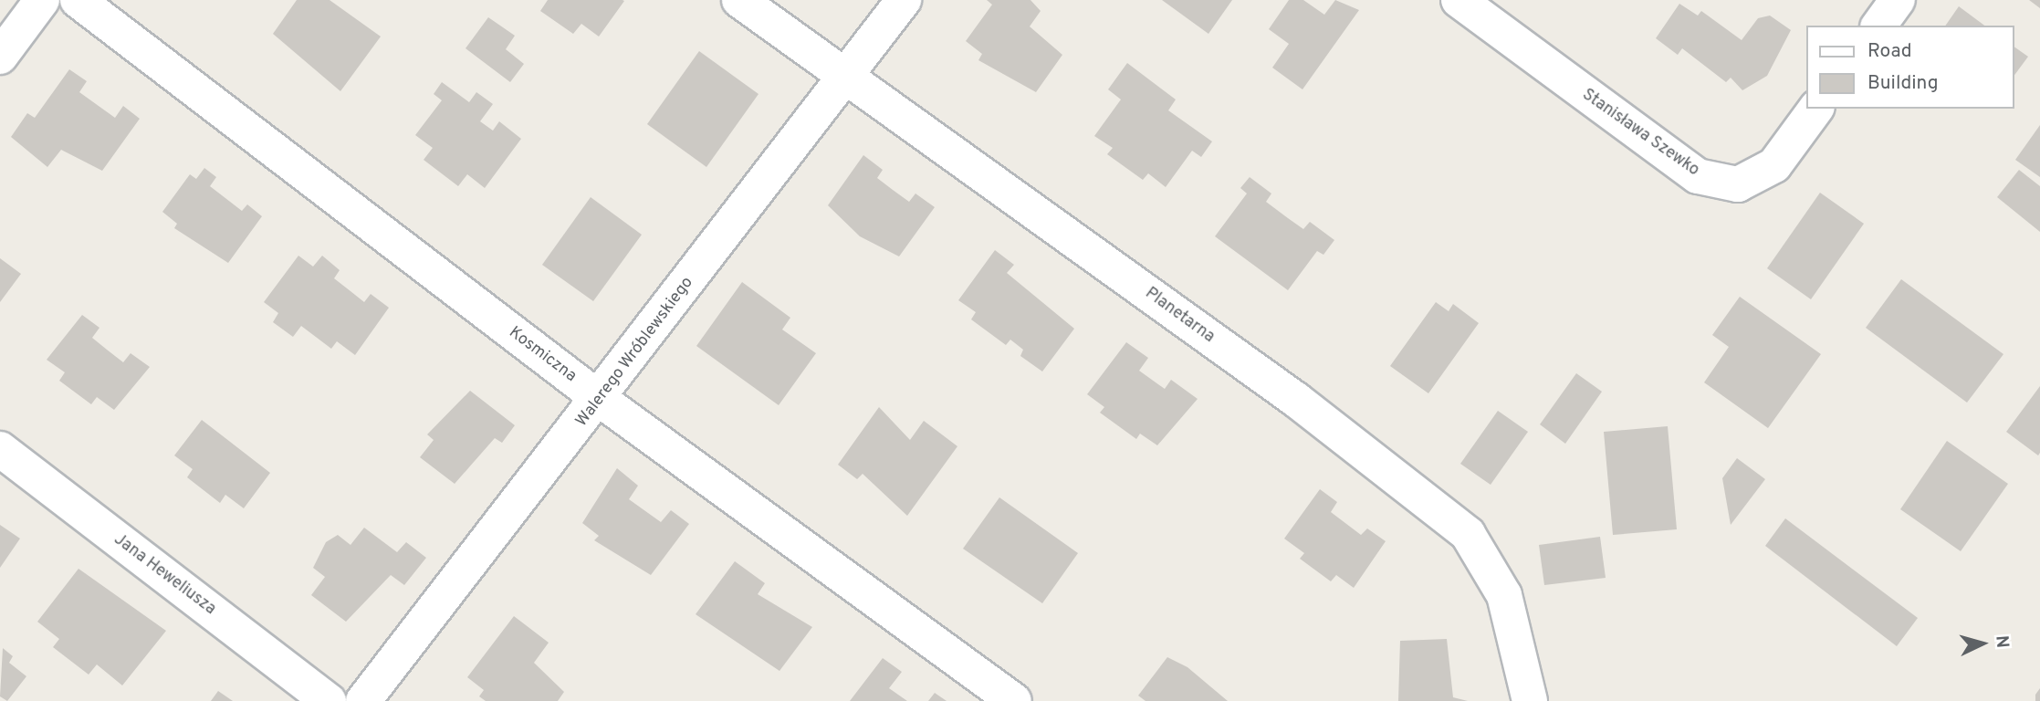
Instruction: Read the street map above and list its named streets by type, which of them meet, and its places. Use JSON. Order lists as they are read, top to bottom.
{
  "streets": {
    "street": [
      "Stanisława Szewko",
      "Planetarna",
      "Walerego Wróblewskiego",
      "Kosmiczna",
      "Jana Heweliusza"
    ]
  },
  "crossings": [
    ["Planetarna", "Walerego Wróblewskiego"],
    ["Walerego Wróblewskiego", "Kosmiczna"]
  ],
  "legend": ["Road", "Building"],
  "north": "right"
}
